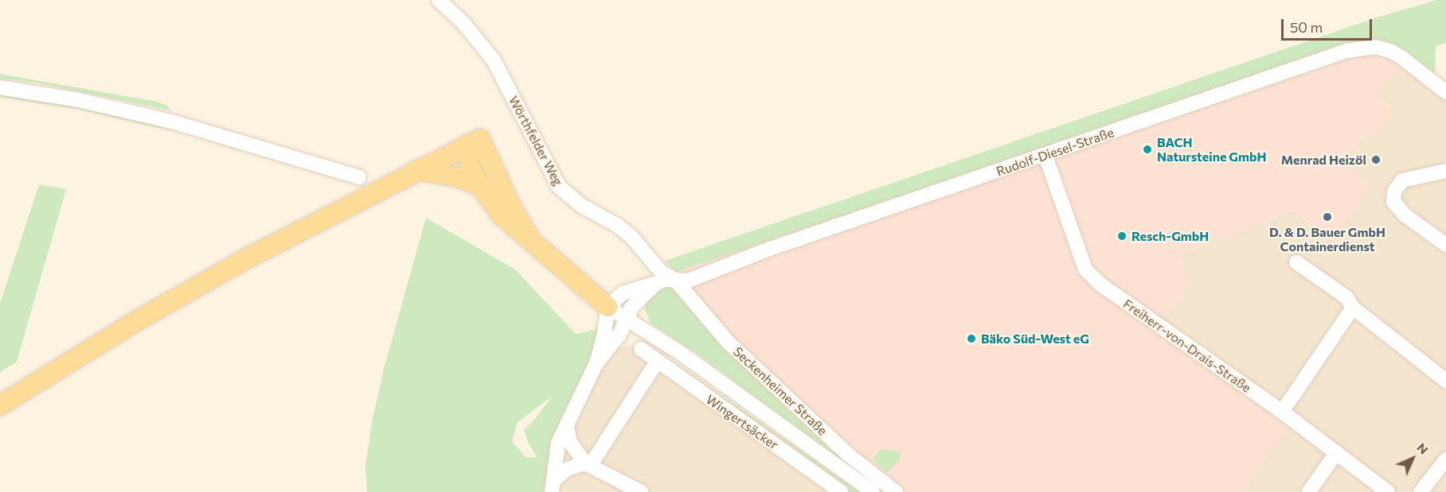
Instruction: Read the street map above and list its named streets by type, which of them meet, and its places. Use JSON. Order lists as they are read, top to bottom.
{
  "streets": {
    "street": [
      "Wörthfelder Weg",
      "Rudolf-Diesel-Straße",
      "Freiherr-von-Drais-Straße",
      "Seckenheimer Straße",
      "Wingertsäcker"
    ]
  },
  "crossings": [
    ["Wörthfelder Weg", "Rudolf-Diesel-Straße"],
    ["Wörthfelder Weg", "Seckenheimer Straße"],
    ["Rudolf-Diesel-Straße", "Freiherr-von-Drais-Straße"],
    ["Rudolf-Diesel-Straße", "Seckenheimer Straße"]
  ],
  "places": [
    "BACH Natursteine GmbH",
    "Menrad Heizöl",
    "D. & D. Bauer GmbH Containerdienst",
    "Resch-GmbH",
    "Bäko Süd-West eG"
  ],
  "scale_bar": "50 m",
  "north": "top right"
}
